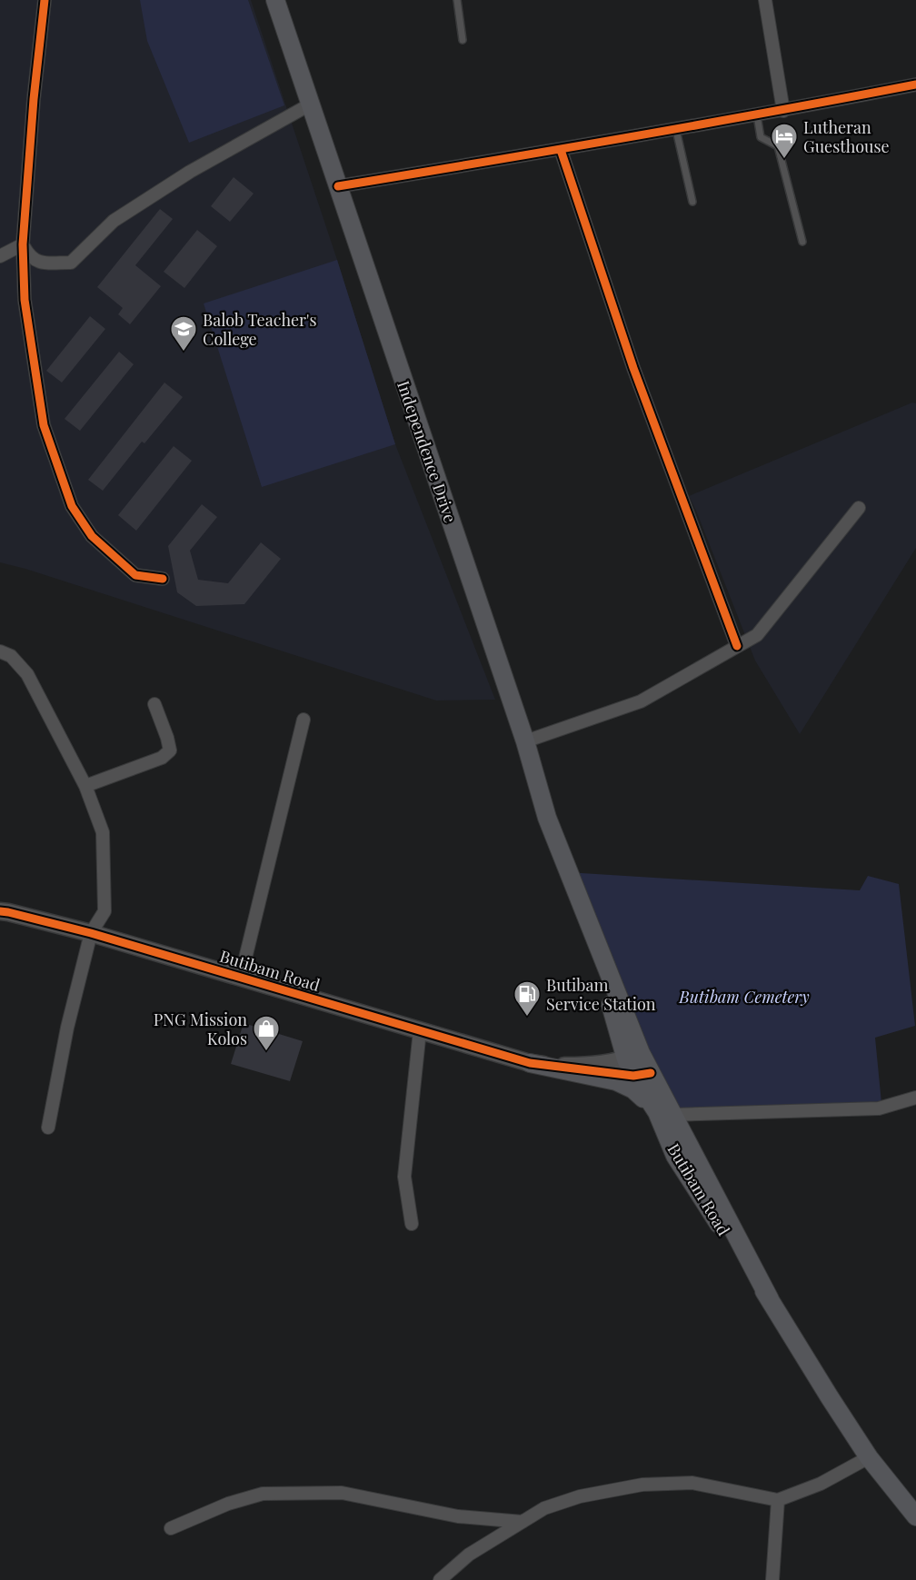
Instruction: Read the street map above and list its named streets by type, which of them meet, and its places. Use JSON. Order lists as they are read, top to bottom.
{
  "streets": {
    "main road": ["Independence Drive", "Butibam Road"]
  },
  "crossings": [
    ["Independence Drive", "Butibam Road"]
  ],
  "parks": ["Butibam Cemetery"],
  "places": {
    "hotel": ["Lutheran Guesthouse"],
    "school or university": ["Balob Teacher's College"],
    "fuel station": ["Butibam Service Station"],
    "shop": ["PNG Mission Kolos"]
  }
}
